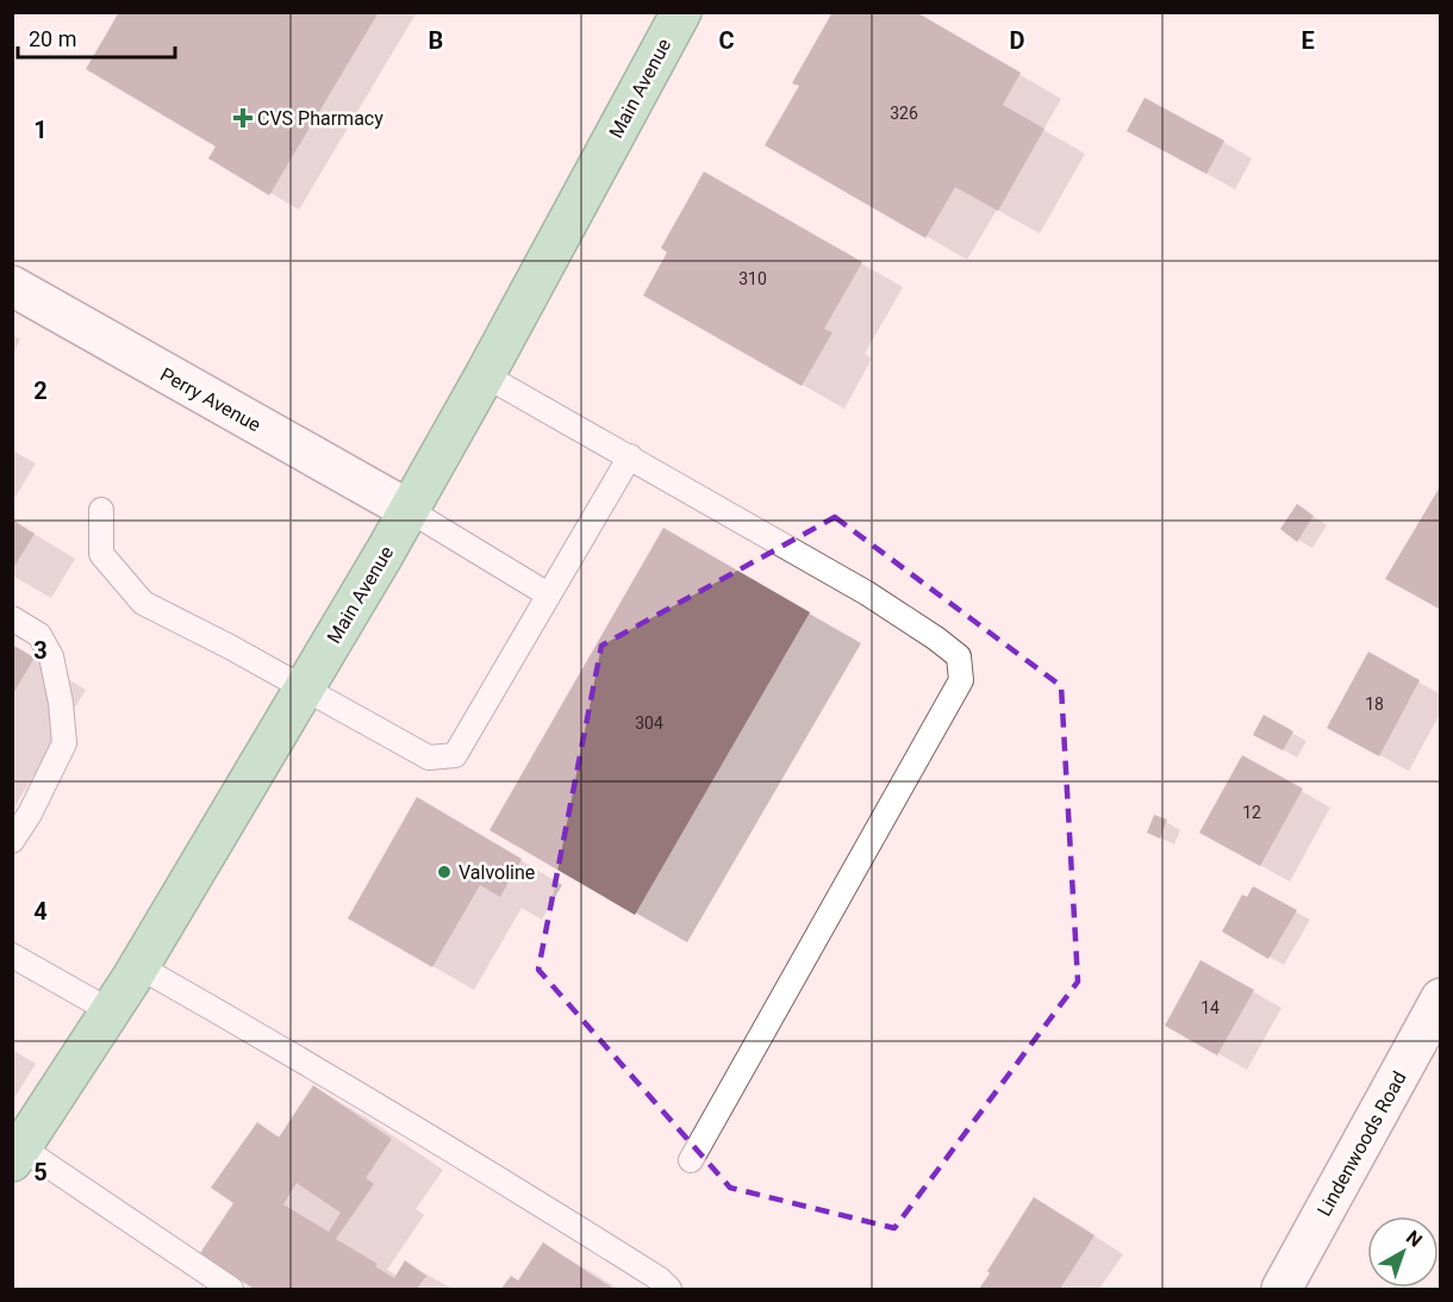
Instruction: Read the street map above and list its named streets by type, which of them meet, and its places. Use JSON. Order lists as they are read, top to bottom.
{
  "streets": {
    "main road": ["Main Avenue"],
    "street": ["Perry Avenue", "Lindenwoods Road"]
  },
  "crossings": [
    ["Main Avenue", "Perry Avenue"]
  ],
  "places": {
    "health": ["CVS Pharmacy"],
    "other": ["Valvoline"]
  },
  "house_numbers": [
    "326",
    "310",
    "18",
    "304",
    "12",
    "14"
  ],
  "scale_bar": "20 m",
  "north": "top right",
  "grid": {
    "columns": [
      "B",
      "C",
      "D",
      "E"
    ],
    "rows": [
      "1",
      "2",
      "3",
      "4",
      "5"
    ]
  }
}
